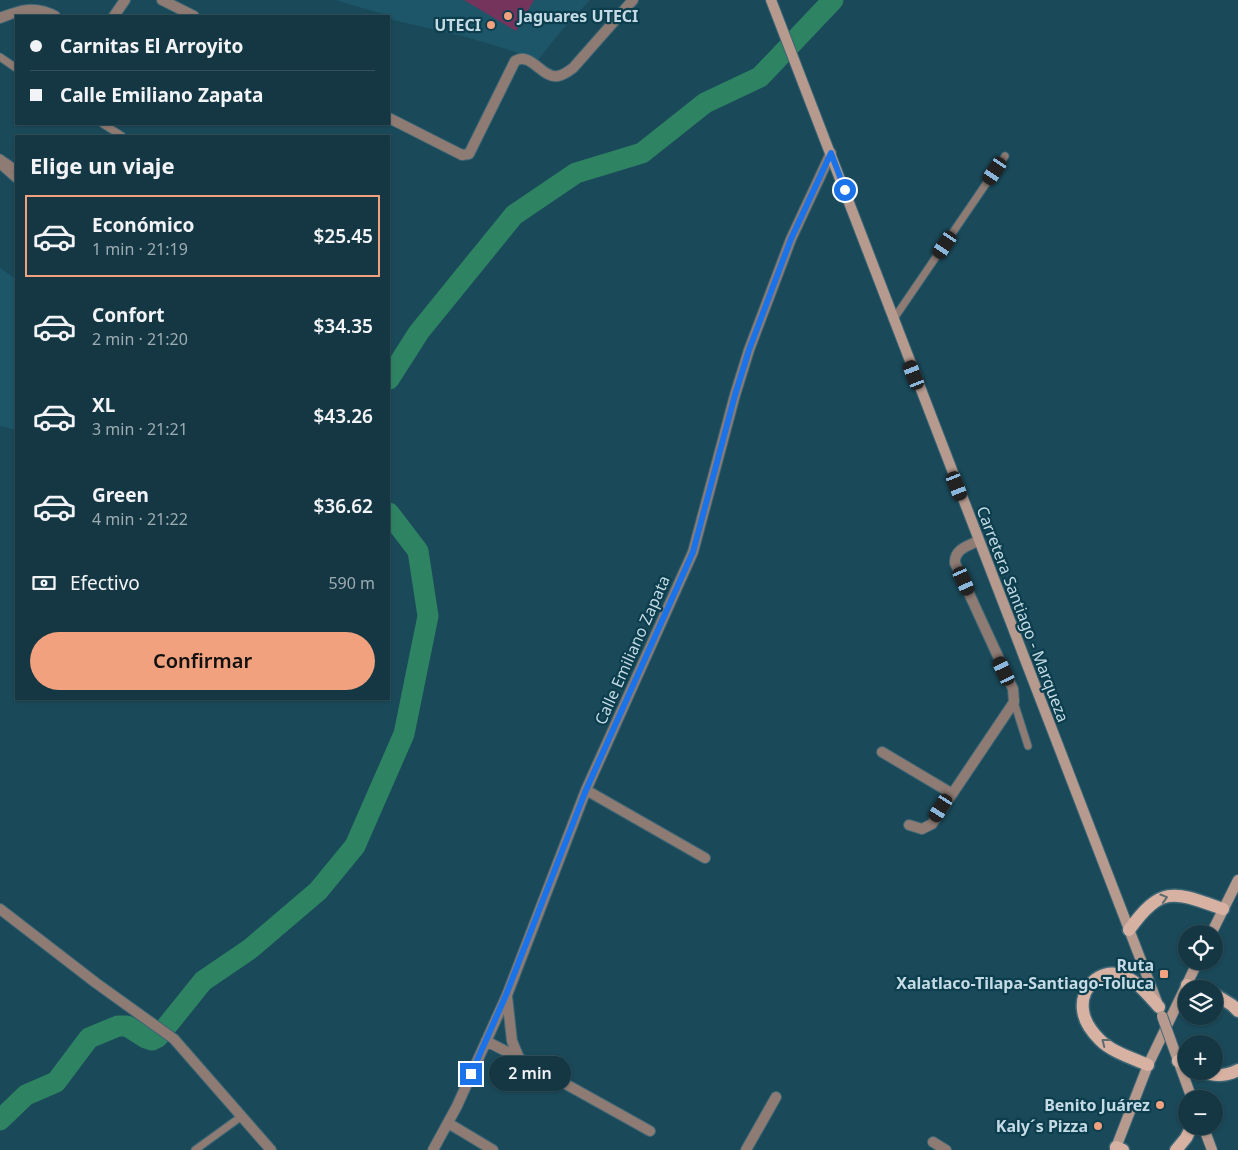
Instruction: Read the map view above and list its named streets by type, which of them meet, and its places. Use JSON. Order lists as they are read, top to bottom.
{
  "streets": {
    "main road": ["Carretera Santiago - Marqueza"],
    "street": ["Calle Emiliano Zapata"]
  },
  "crossings": [
    ["Carretera Santiago - Marqueza", "Calle Emiliano Zapata"]
  ],
  "places": {
    "other": [
      "Jaguares UTECI",
      "UTECI",
      "Benito Juárez",
      "Kaly´s Pizza"
    ],
    "transit": ["Ruta Xalatlaco-Tilapa-Santiago-Toluca"]
  },
  "page": {
    "banner": ["Carnitas El Arroyito", "Calle Emiliano Zapata"],
    "heading": "Elige un viaje",
    "list": [
      {
        "name": "Económico",
        "note": "1 min · 21:19",
        "value": "$25.45"
      },
      {
        "name": "Confort",
        "note": "2 min · 21:20",
        "value": "$34.35"
      },
      {
        "name": "XL",
        "note": "3 min · 21:21",
        "value": "$43.26"
      },
      {
        "name": "Green",
        "note": "4 min · 21:22",
        "value": "$36.62"
      }
    ],
    "pay": ["Efectivo", "590 m"],
    "buttons": "Confirmar",
    "map_buttons": ["+", "−"],
    "bubble": "2 min"
  }
}
